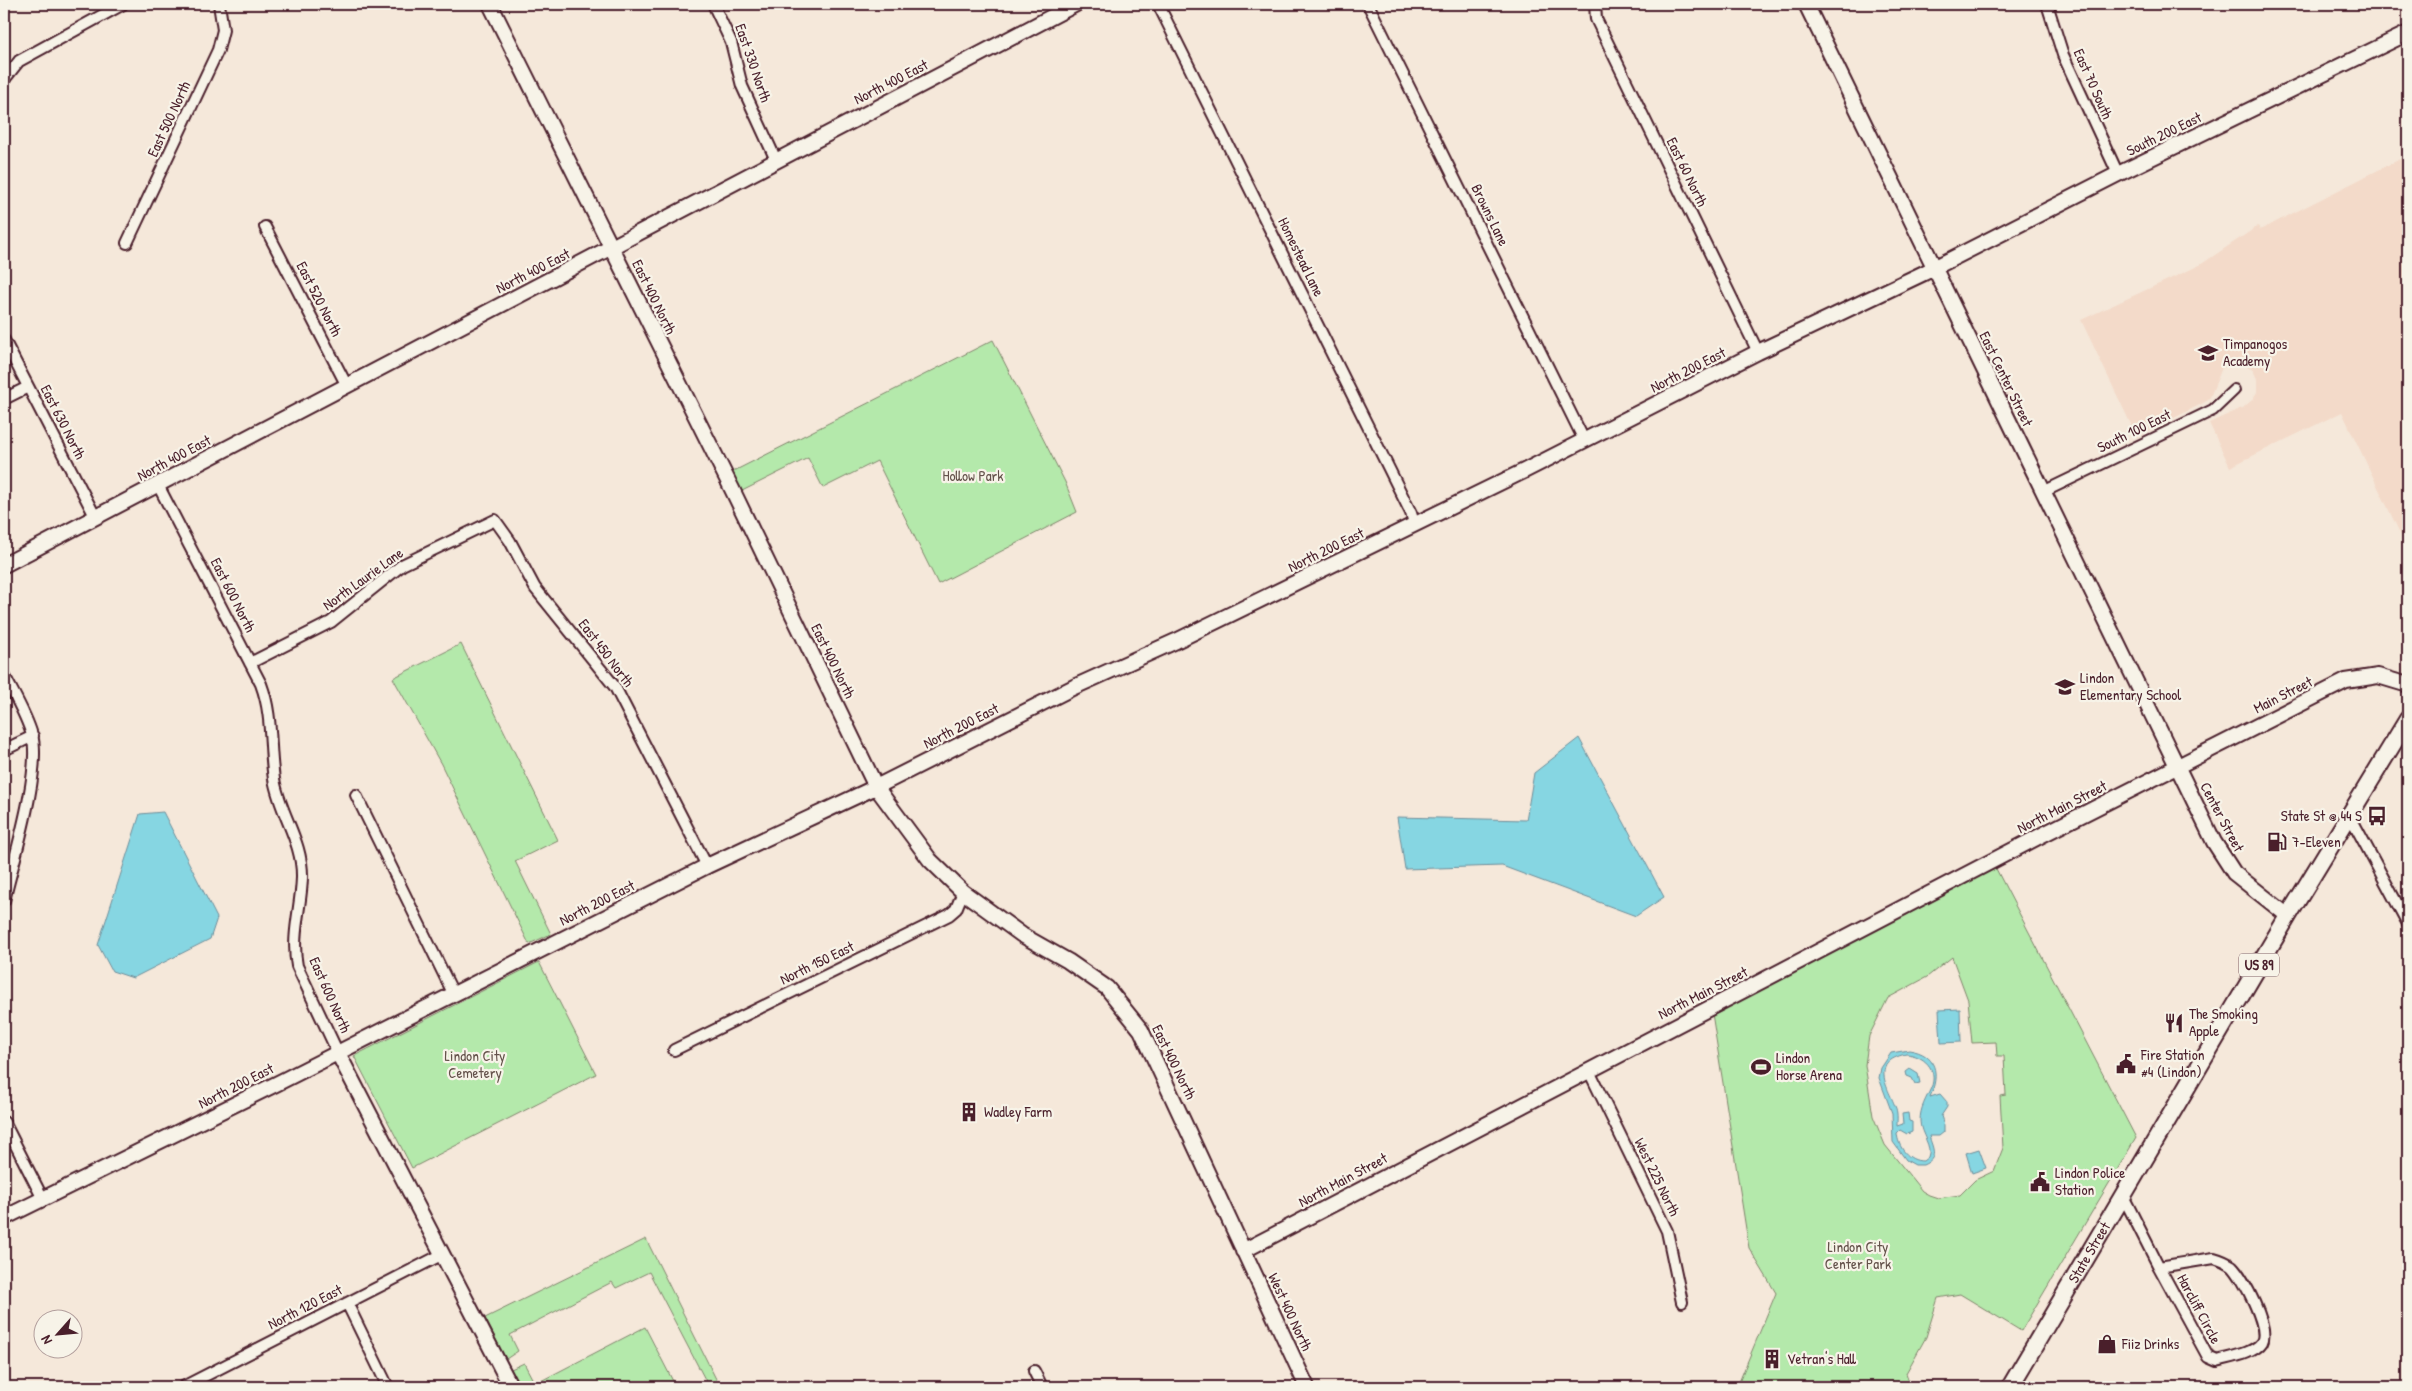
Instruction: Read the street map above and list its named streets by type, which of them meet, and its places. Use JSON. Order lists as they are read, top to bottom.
{
  "streets": {
    "main road": ["US 89", "State Street"],
    "street": [
      "East 330 North",
      "North 400 East",
      "East 70 South",
      "East 500 North",
      "South 200 East",
      "East 60 North",
      "Browns Lane",
      "Homestead Lane",
      "East 400 North",
      "East 520 North",
      "North 200 East",
      "East Center Street",
      "East 630 North",
      "South 100 East",
      "North Laurie Lane",
      "East 600 North",
      "East 450 North",
      "Main Street",
      "North Main Street",
      "Center Street",
      "North 150 East",
      "West 225 North",
      "North 120 East",
      "Harcliff Circle",
      "West 400 North"
    ]
  },
  "crossings": [
    ["East 330 North", "North 400 East"],
    ["North 400 East", "East 400 North"],
    ["North 400 East", "East 520 North"],
    ["North 400 East", "East 630 North"],
    ["North 400 East", "East 600 North"],
    ["East 70 South", "South 200 East"],
    ["South 200 East", "North 200 East"],
    ["South 200 East", "East Center Street"],
    ["East 60 North", "North 200 East"],
    ["Browns Lane", "North 200 East"],
    ["Homestead Lane", "North 200 East"],
    ["East 400 North", "North 200 East"],
    ["East 400 North", "North Main Street"],
    ["East 400 North", "North 150 East"],
    ["East 400 North", "West 400 North"],
    ["North 200 East", "East Center Street"],
    ["North 200 East", "East 600 North"],
    ["North 200 East", "East 450 North"],
    ["East Center Street", "South 100 East"],
    ["East Center Street", "Main Street"],
    ["East Center Street", "North Main Street"],
    ["East Center Street", "Center Street"],
    ["North Laurie Lane", "East 600 North"],
    ["North Laurie Lane", "East 450 North"],
    ["East 600 North", "North 120 East"],
    ["Main Street", "North Main Street"],
    ["Main Street", "Center Street"],
    ["North Main Street", "Center Street"],
    ["North Main Street", "West 225 North"],
    ["North Main Street", "West 400 North"],
    ["Center Street", "US 89"],
    ["Center Street", "State Street"],
    ["US 89", "State Street"],
    ["State Street", "Harcliff Circle"]
  ],
  "parks": ["Hollow Park", "Lindon City Cemetery", "Lindon City Center Park"],
  "places": {
    "school or university": ["Timpanogos Academy", "Lindon Elementary School"],
    "bus stop": ["State St @ 44 S"],
    "fuel station": ["7-Eleven"],
    "restaurant": ["The Smoking Apple"],
    "public building": ["Fire Station #4 (Lindon)", "Lindon Police Station"],
    "sports": ["Lindon Horse Arena"],
    "building": ["Wadley Farm", "Vetran's Hall"],
    "shop": ["Fiiz Drinks"]
  },
  "north": "bottom left"
}
